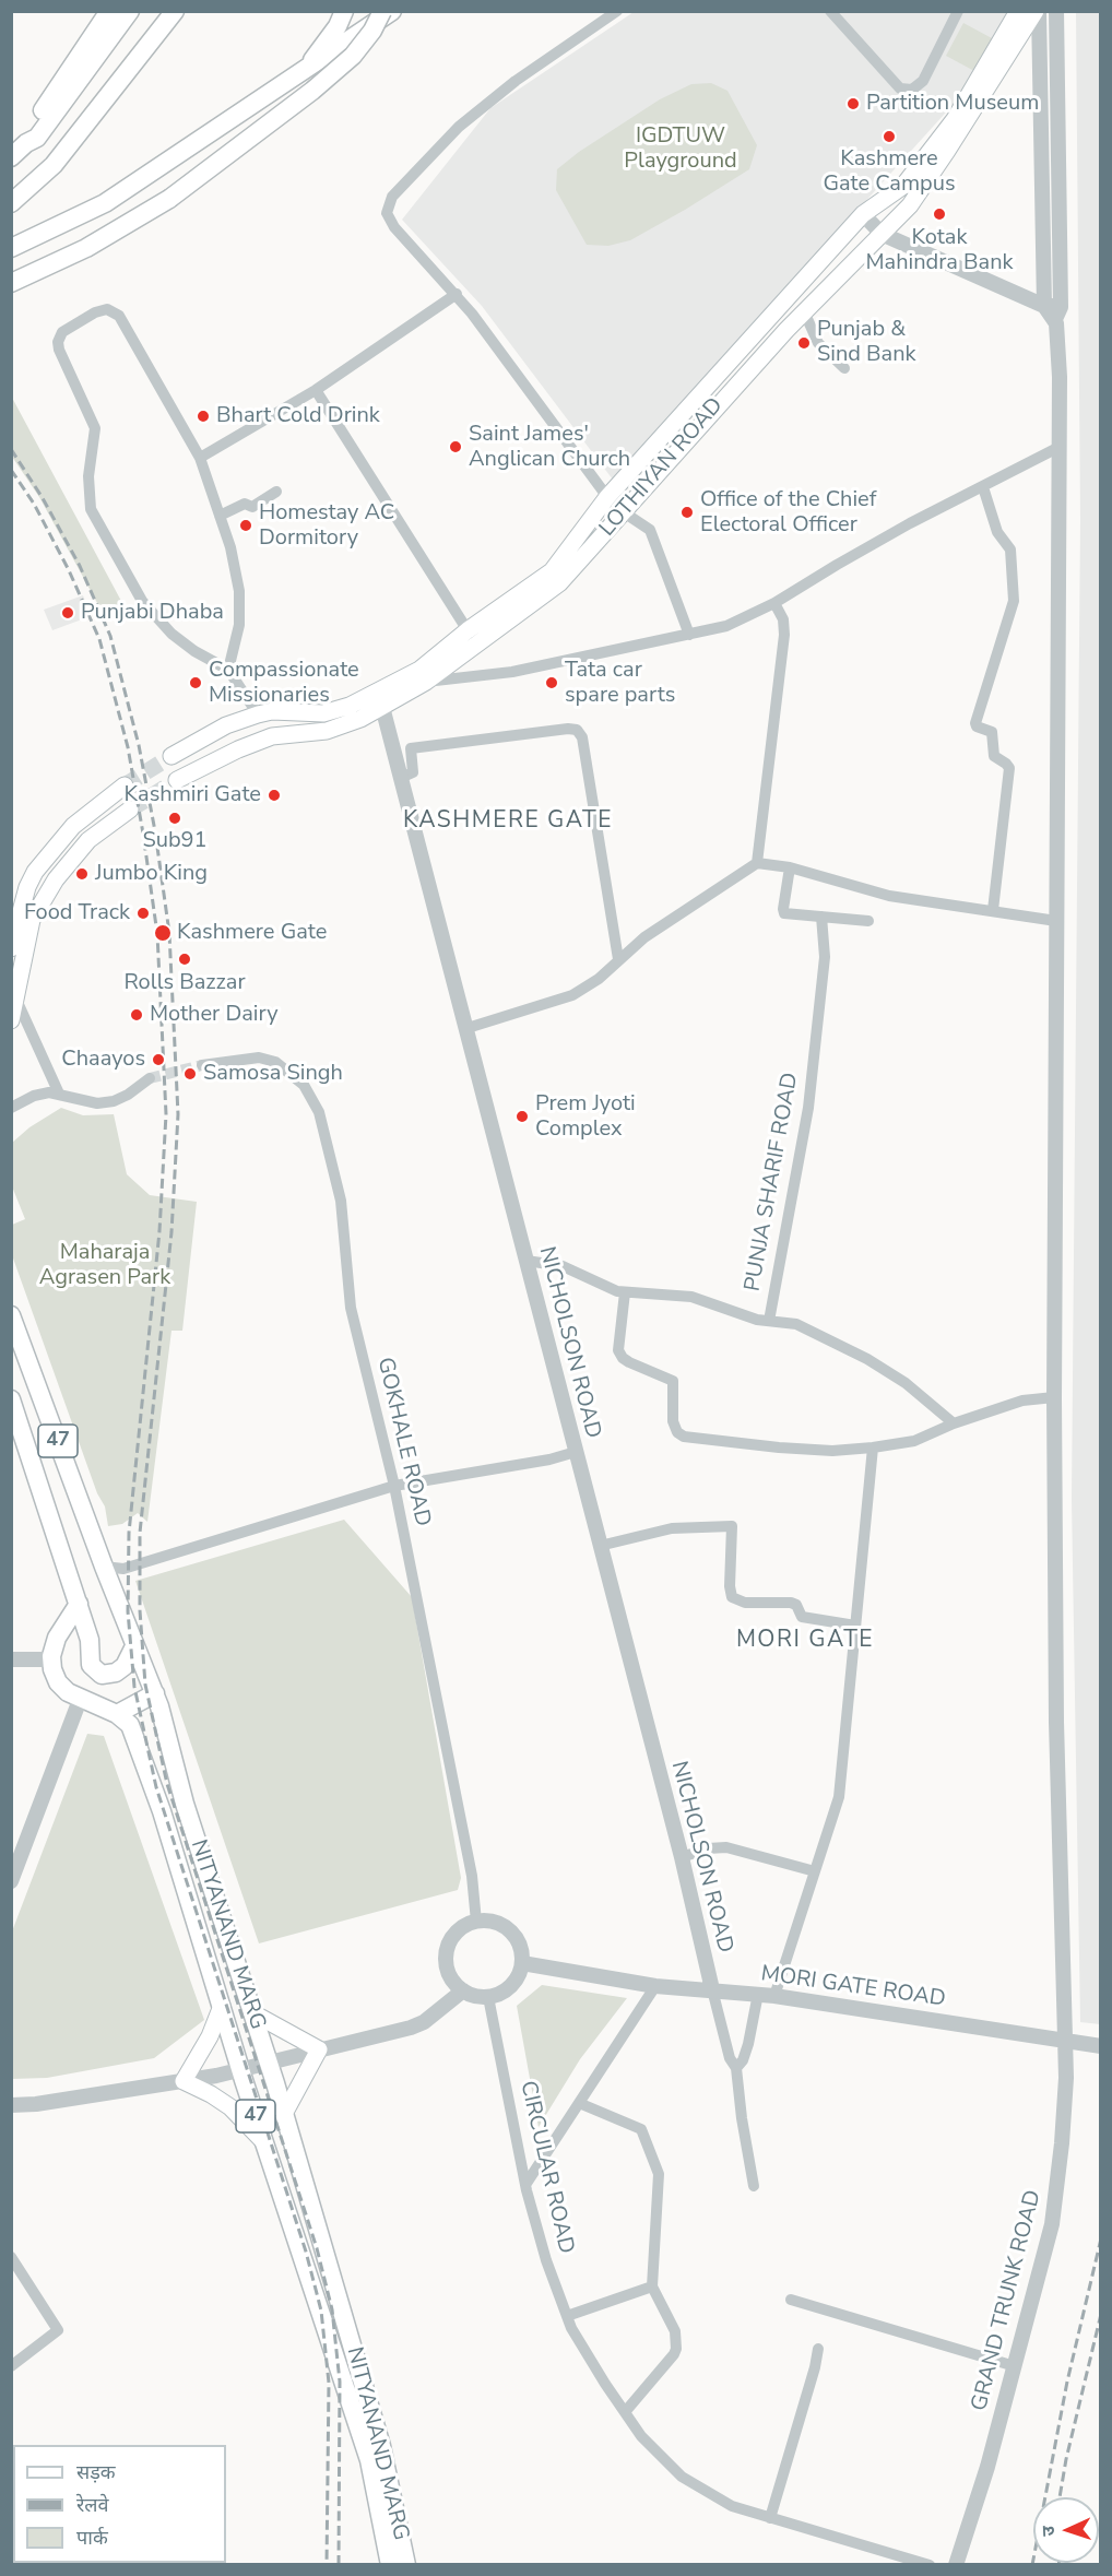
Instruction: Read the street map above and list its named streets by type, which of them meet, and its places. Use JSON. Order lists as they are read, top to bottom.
{
  "streets": {
    "main road": ["LOTHIYAN ROAD", "47", "NITYANAND MARG"],
    "street": [
      "PUNJA SHARIF ROAD",
      "NICHOLSON ROAD",
      "GOKHALE ROAD",
      "MORI GATE ROAD",
      "CIRCULAR ROAD",
      "GRAND TRUNK ROAD"
    ]
  },
  "crossings": [
    ["LOTHIYAN ROAD", "NICHOLSON ROAD"],
    ["NICHOLSON ROAD", "MORI GATE ROAD"],
    ["GOKHALE ROAD", "MORI GATE ROAD"],
    ["GOKHALE ROAD", "CIRCULAR ROAD"],
    ["MORI GATE ROAD", "CIRCULAR ROAD"],
    ["MORI GATE ROAD", "GRAND TRUNK ROAD"]
  ],
  "districts": ["KASHMERE GATE", "MORI GATE"],
  "parks": ["IGDTUW Playground", "Maharaja Agrasen Park"],
  "places": [
    "Partition Museum",
    "Kashmere Gate Campus",
    "Kotak Mahindra Bank",
    "Punjab & Sind Bank",
    "Bhart Cold Drink",
    "Saint James' Anglican Church",
    "Office of the Chief Electoral Officer",
    "Homestay AC Dormitory",
    "Punjabi Dhaba",
    "Compassionate Missionaries",
    "Tata car spare parts",
    "Kashmiri Gate",
    "Sub91",
    "Jumbo King",
    "Food Track",
    "Kashmere Gate",
    "Rolls Bazzar",
    "Mother Dairy",
    "Chaayos",
    "Samosa Singh",
    "Prem Jyoti Complex"
  ],
  "legend": ["सड़क", "रेलवे", "पार्क"],
  "north": "left"
}
